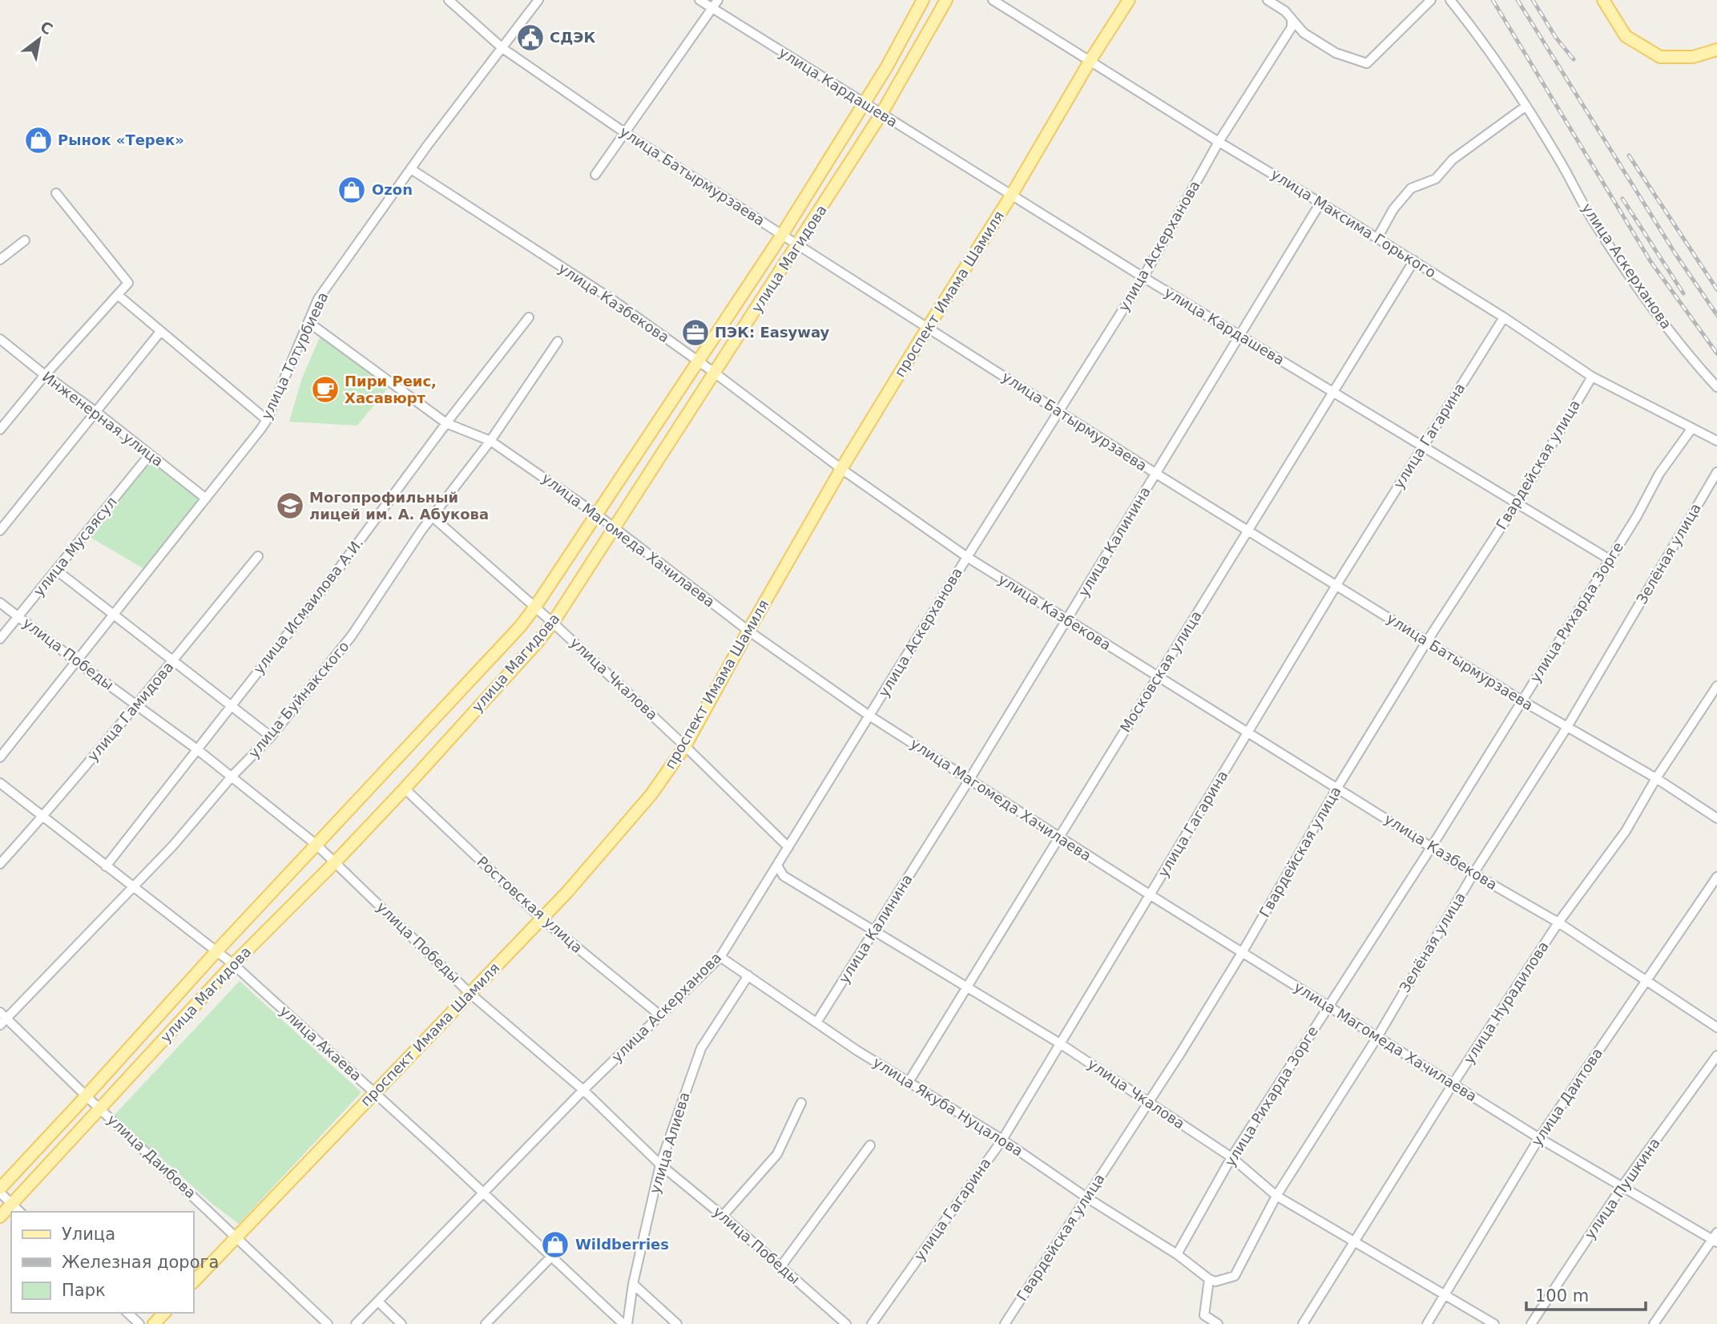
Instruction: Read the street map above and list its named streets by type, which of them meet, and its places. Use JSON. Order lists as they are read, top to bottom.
{
  "streets": {
    "main road": ["улица Магидова", "проспект Имама Шамиля"],
    "street": [
      "улица Кардашева",
      "улица Батырмурзаева",
      "улица Максима Горького",
      "улица Аскерханова",
      "улица Казбекова",
      "улица Тотурбиева",
      "Инженерная улица",
      "улица Гагарина",
      "Гвардейская улица",
      "улица Магомеда Хачилаева",
      "улица Калинина",
      "улица Мусаясул",
      "Зелёная улица",
      "улица Исмаилова А.И.",
      "улица Рихарда Зорге",
      "улица Победы",
      "Московская улица",
      "улица Чкалова",
      "улица Буйнакского",
      "улица Гамидова",
      "Ростовская улица",
      "улица Нурадилова",
      "улица Акаева",
      "улица Даитова",
      "улица Якуба Нуцалова",
      "улица Алиева",
      "улица Даибова",
      "улица Пушкина"
    ]
  },
  "crossings": [
    ["улица Кардашева", "улица Аскерханова"],
    ["улица Кардашева", "улица Магидова"],
    ["улица Кардашева", "проспект Имама Шамиля"],
    ["улица Кардашева", "улица Гагарина"],
    ["улица Кардашева", "Гвардейская улица"],
    ["улица Кардашева", "улица Калинина"],
    ["улица Кардашева", "улица Рихарда Зорге"],
    ["улица Кардашева", "Московская улица"],
    ["улица Батырмурзаева", "улица Аскерханова"],
    ["улица Батырмурзаева", "улица Магидова"],
    ["улица Батырмурзаева", "проспект Имама Шамиля"],
    ["улица Батырмурзаева", "улица Тотурбиева"],
    ["улица Батырмурзаева", "улица Гагарина"],
    ["улица Батырмурзаева", "Гвардейская улица"],
    ["улица Батырмурзаева", "улица Калинина"],
    ["улица Батырмурзаева", "Зелёная улица"],
    ["улица Батырмурзаева", "улица Рихарда Зорге"],
    ["улица Батырмурзаева", "Московская улица"],
    ["улица Батырмурзаева", "улица Нурадилова"],
    ["улица Максима Горького", "улица Аскерханова"],
    ["улица Максима Горького", "проспект Имама Шамиля"],
    ["улица Максима Горького", "улица Гагарина"],
    ["улица Максима Горького", "Гвардейская улица"],
    ["улица Максима Горького", "улица Калинина"],
    ["улица Максима Горького", "улица Рихарда Зорге"],
    ["улица Максима Горького", "Московская улица"],
    ["улица Аскерханова", "улица Казбекова"],
    ["улица Аскерханова", "улица Магомеда Хачилаева"],
    ["улица Аскерханова", "улица Победы"],
    ["улица Аскерханова", "улица Чкалова"],
    ["улица Аскерханова", "Ростовская улица"],
    ["улица Аскерханова", "улица Акаева"],
    ["улица Аскерханова", "улица Якуба Нуцалова"],
    ["улица Магидова", "улица Казбекова"],
    ["улица Магидова", "улица Магомеда Хачилаева"],
    ["улица Магидова", "улица Победы"],
    ["улица Магидова", "улица Чкалова"],
    ["улица Магидова", "Ростовская улица"],
    ["улица Магидова", "улица Акаева"],
    ["улица Магидова", "улица Даибова"],
    ["проспект Имама Шамиля", "улица Казбекова"],
    ["проспект Имама Шамиля", "улица Магомеда Хачилаева"],
    ["проспект Имама Шамиля", "улица Победы"],
    ["проспект Имама Шамиля", "улица Чкалова"],
    ["проспект Имама Шамиля", "Ростовская улица"],
    ["проспект Имама Шамиля", "улица Акаева"],
    ["проспект Имама Шамиля", "улица Даибова"],
    ["улица Казбекова", "улица Тотурбиева"],
    ["улица Казбекова", "улица Гагарина"],
    ["улица Казбекова", "Гвардейская улица"],
    ["улица Казбекова", "улица Калинина"],
    ["улица Казбекова", "Зелёная улица"],
    ["улица Казбекова", "улица Рихарда Зорге"],
    ["улица Казбекова", "Московская улица"],
    ["улица Казбекова", "улица Нурадилова"],
    ["улица Казбекова", "улица Даитова"],
    ["улица Тотурбиева", "Инженерная улица"],
    ["улица Тотурбиева", "улица Магомеда Хачилаева"],
    ["улица Тотурбиева", "улица Победы"],
    ["Инженерная улица", "улица Мусаясул"],
    ["улица Гагарина", "улица Магомеда Хачилаева"],
    ["улица Гагарина", "улица Чкалова"],
    ["улица Гагарина", "улица Якуба Нуцалова"],
    ["Гвардейская улица", "улица Магомеда Хачилаева"],
    ["Гвардейская улица", "улица Чкалова"],
    ["Гвардейская улица", "улица Якуба Нуцалова"],
    ["улица Магомеда Хачилаева", "улица Калинина"],
    ["улица Магомеда Хачилаева", "Зелёная улица"],
    ["улица Магомеда Хачилаева", "улица Исмаилова А.И."],
    ["улица Магомеда Хачилаева", "улица Рихарда Зорге"],
    ["улица Магомеда Хачилаева", "Московская улица"],
    ["улица Магомеда Хачилаева", "улица Буйнакского"],
    ["улица Магомеда Хачилаева", "улица Нурадилова"],
    ["улица Магомеда Хачилаева", "улица Даитова"],
    ["улица Магомеда Хачилаева", "улица Пушкина"],
    ["улица Калинина", "улица Чкалова"],
    ["улица Калинина", "улица Якуба Нуцалова"],
    ["улица Мусаясул", "улица Победы"],
    ["Зелёная улица", "улица Чкалова"],
    ["Зелёная улица", "улица Якуба Нуцалова"],
    ["улица Исмаилова А.И.", "улица Победы"],
    ["улица Исмаилова А.И.", "улица Акаева"],
    ["улица Рихарда Зорге", "улица Чкалова"],
    ["улица Рихарда Зорге", "улица Якуба Нуцалова"],
    ["улица Победы", "улица Буйнакского"],
    ["улица Победы", "улица Гамидова"],
    ["улица Победы", "улица Алиева"],
    ["Московская улица", "улица Чкалова"],
    ["Московская улица", "улица Якуба Нуцалова"],
    ["улица Чкалова", "улица Буйнакского"],
    ["улица Чкалова", "улица Нурадилова"],
    ["улица Чкалова", "улица Даитова"],
    ["улица Буйнакского", "улица Акаева"],
    ["улица Буйнакского", "улица Даибова"],
    ["улица Гамидова", "улица Акаева"],
    ["улица Акаева", "улица Алиева"],
    ["улица Якуба Нуцалова", "улица Алиева"]
  ],
  "places": {
    "public building": ["СДЭК"],
    "shop": ["Рынок «Терек»", "Ozon", "Wildberries"],
    "office": ["ПЭК: Easyway"],
    "cafe": ["Пири Реис, Хасавюрт"],
    "school or university": ["Могопрофильный лицей им. А. Абукова"]
  },
  "legend": ["Улица", "Железная дорога", "Парк"],
  "scale_bar": "100 m",
  "north": "top right"
}
